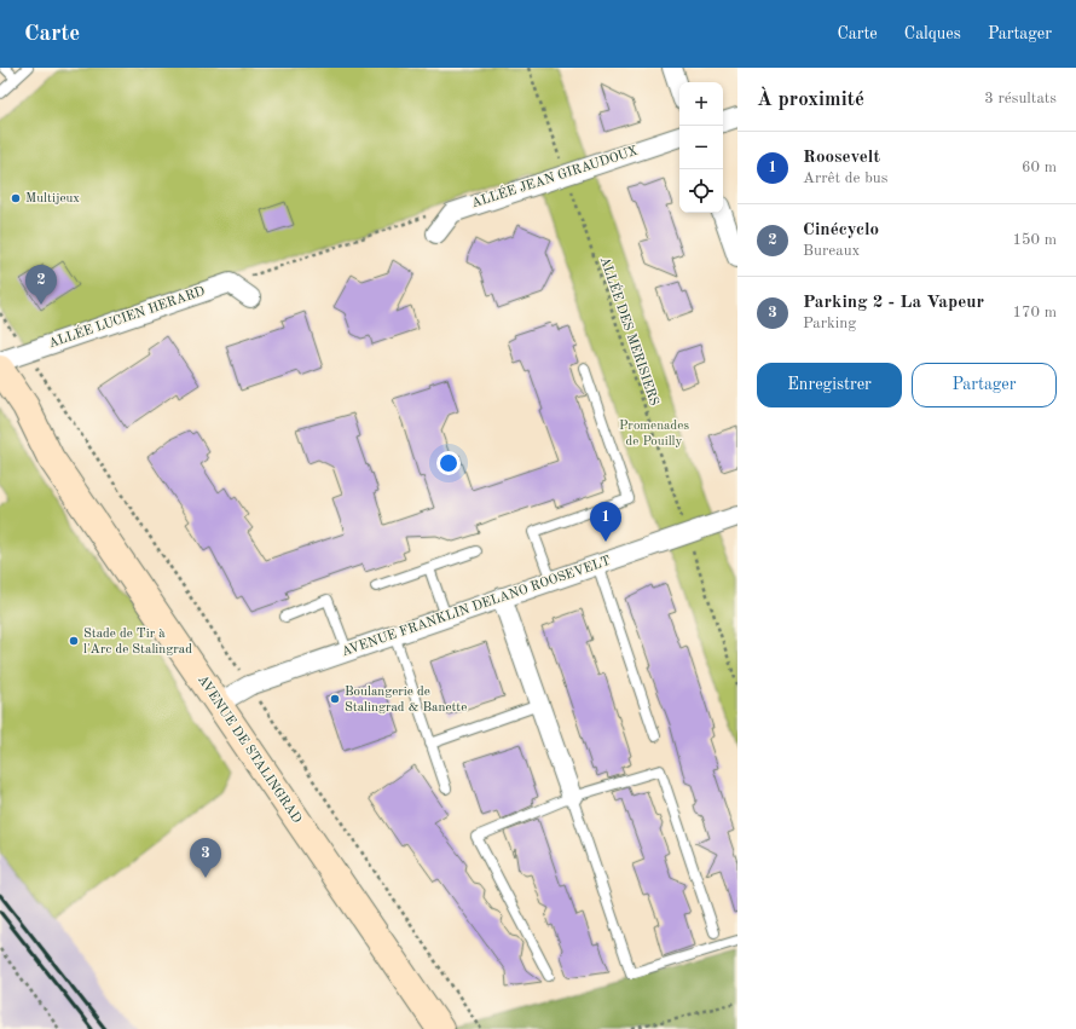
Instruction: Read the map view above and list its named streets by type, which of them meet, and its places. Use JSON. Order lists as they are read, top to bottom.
{
  "streets": {
    "street": [
      "ALLÉE JEAN GIRAUDOUX",
      "ALLÉE LUCIEN HERARD",
      "AVENUE FRANKLIN DELANO ROOSEVELT",
      "AVENUE DE STALINGRAD"
    ],
    "path": ["ALLÉE DES MERISIERS"]
  },
  "crossings": [
    ["ALLÉE DES MERISIERS", "AVENUE FRANKLIN DELANO ROOSEVELT"],
    ["AVENUE FRANKLIN DELANO ROOSEVELT", "AVENUE DE STALINGRAD"]
  ],
  "parks": ["Promenades de Pouilly"],
  "places": ["Multijeux", "Stade de Tir à l'Arc de Stalingrad", "Boulangerie de Stalingrad & Banette"],
  "page": {
    "header": "Carte",
    "nav": ["Carte", "Calques", "Partager"],
    "heading": ["À proximité", "3 résultats"],
    "map_buttons": ["+", "−"],
    "list": [
      {
        "mark": "1",
        "name": "Roosevelt",
        "note": "Arrêt de bus",
        "value": "60 m"
      },
      {
        "mark": "2",
        "name": "Cinécyclo",
        "note": "Bureaux",
        "value": "150 m"
      },
      {
        "mark": "3",
        "name": "Parking 2 - La Vapeur",
        "note": "Parking",
        "value": "170 m"
      }
    ],
    "pins": ["2", "1", "3"],
    "buttons": ["Enregistrer", "Partager"]
  }
}
